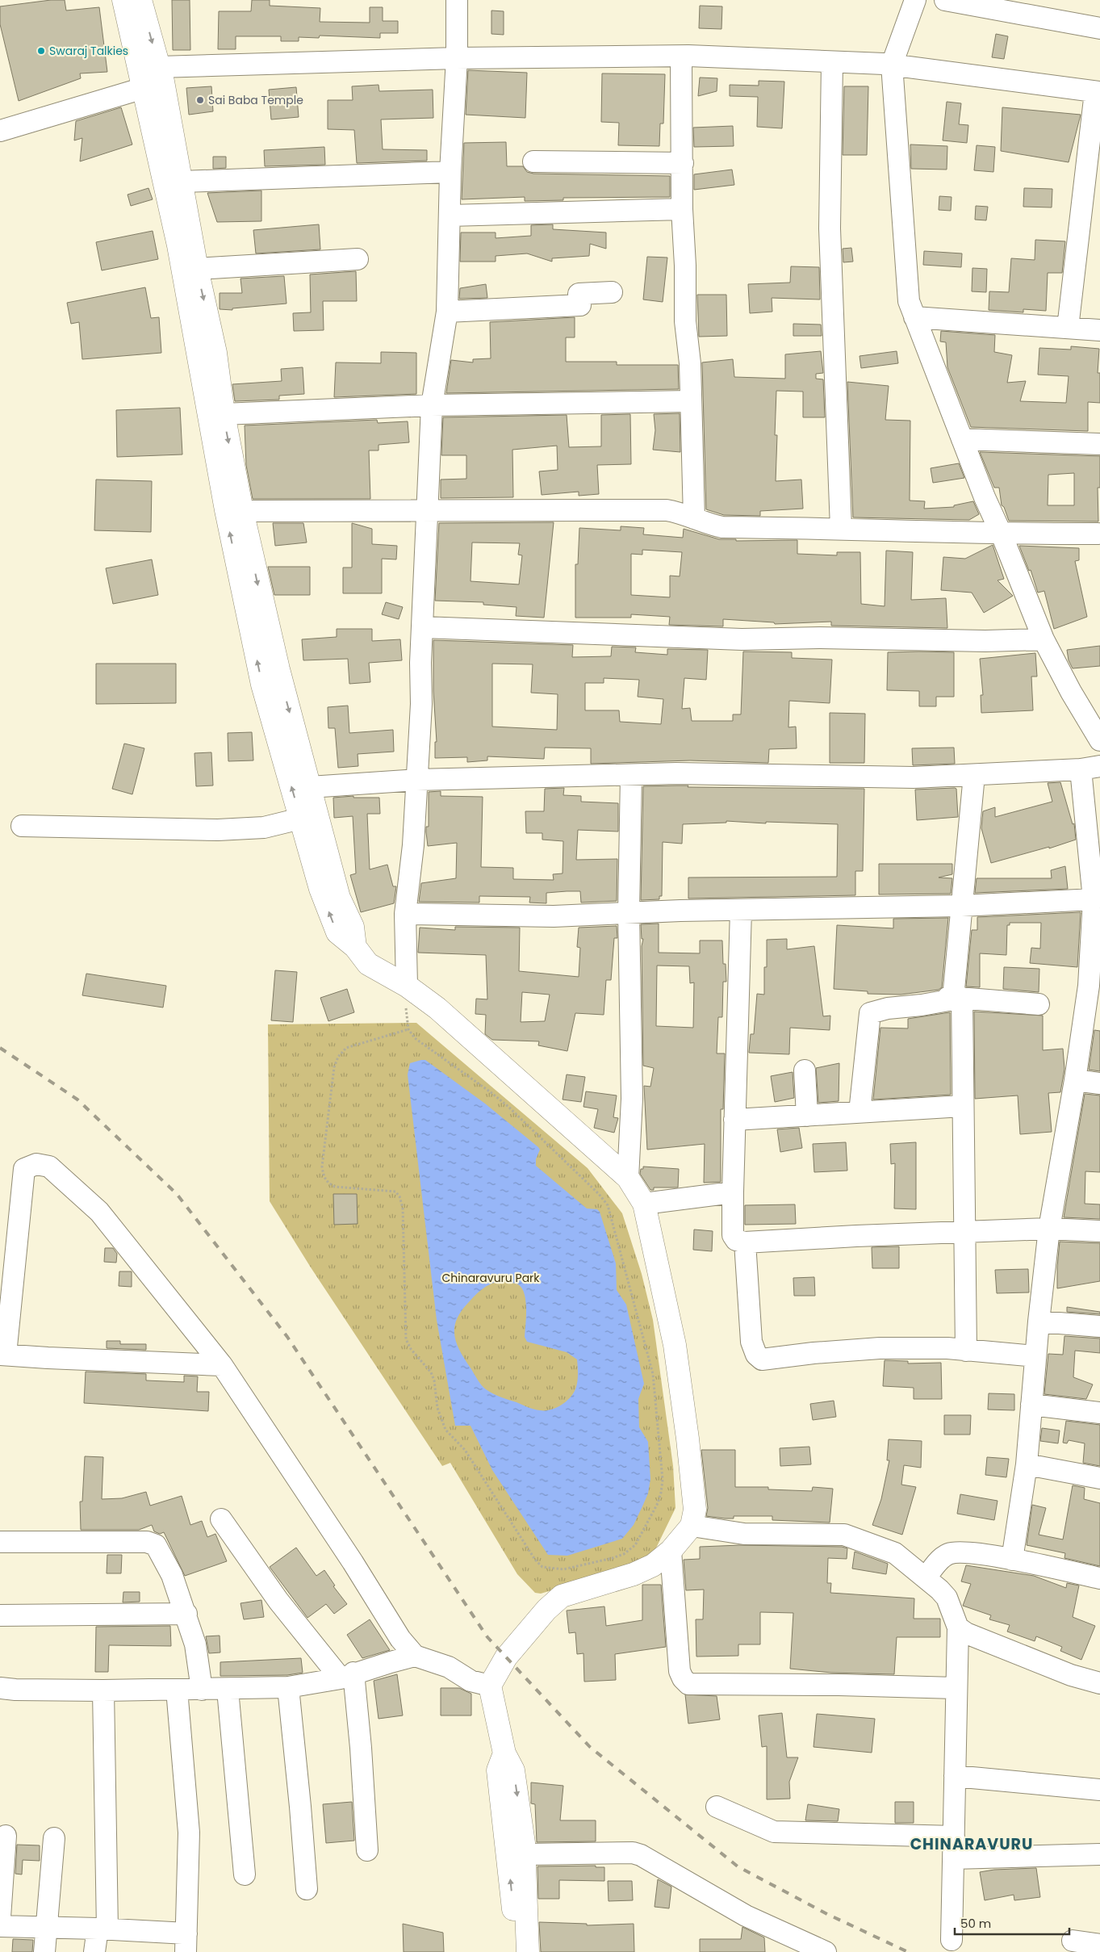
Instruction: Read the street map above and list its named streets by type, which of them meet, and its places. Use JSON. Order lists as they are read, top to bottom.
{
  "districts": ["CHINARAVURU"],
  "parks": ["Chinaravuru Park"],
  "places": ["Swaraj Talkies", "Sai Baba Temple"],
  "scale_bar": "50 m"
}
